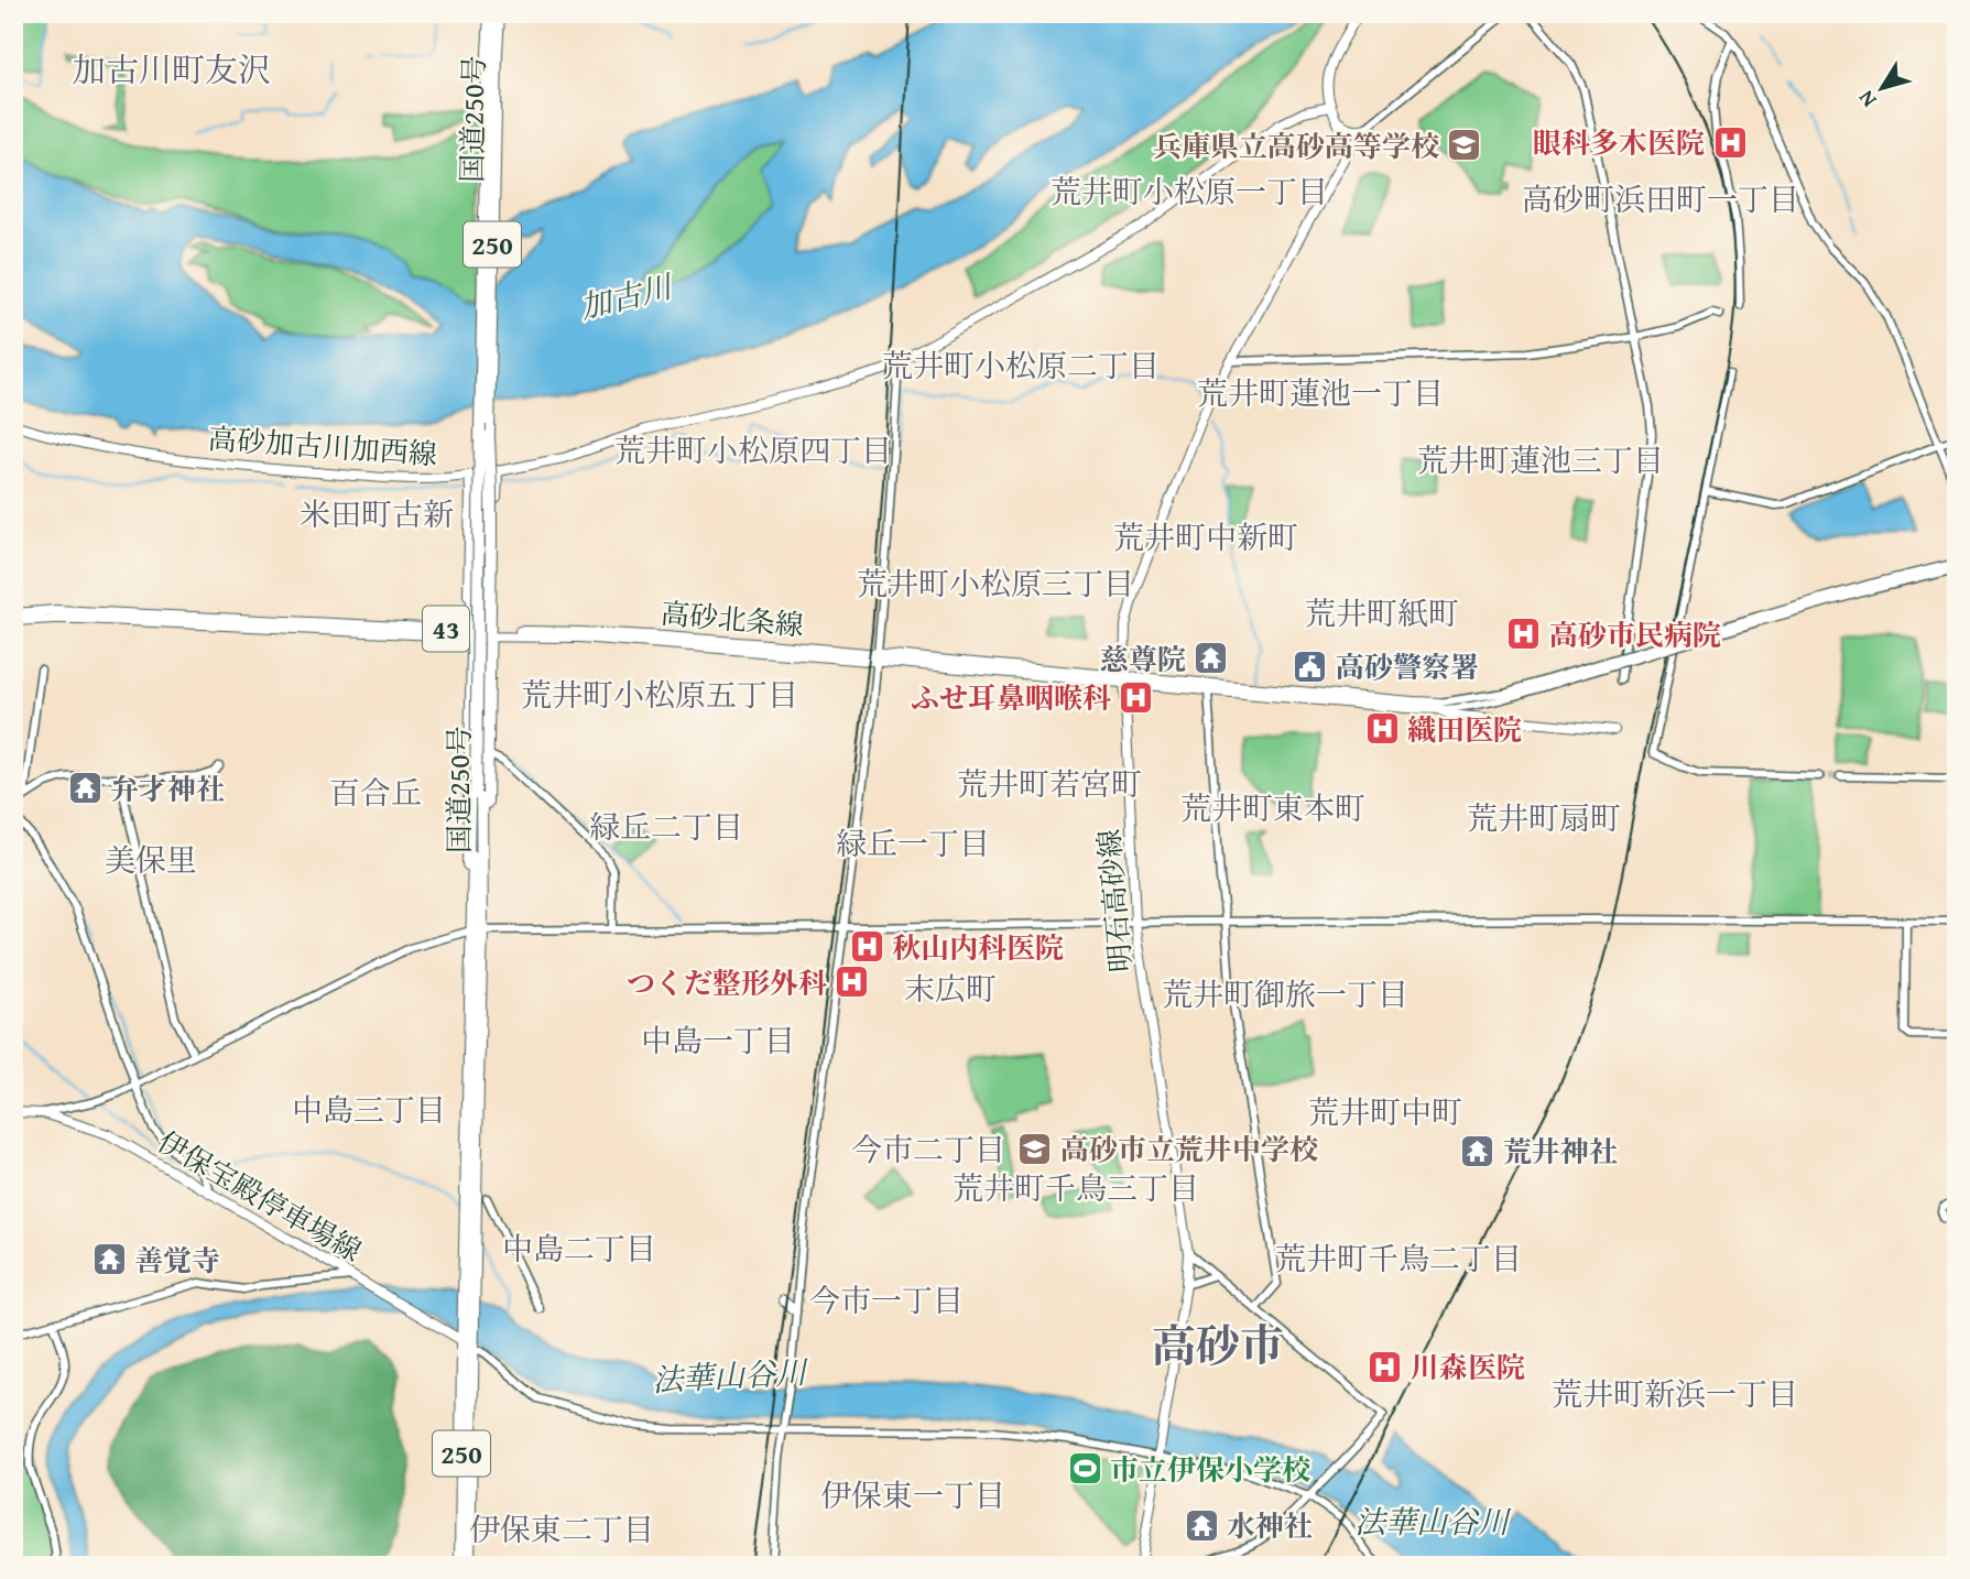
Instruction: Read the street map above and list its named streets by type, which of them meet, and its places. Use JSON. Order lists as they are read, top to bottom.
{
  "streets": {
    "highway": ["国道250号", "250"],
    "main road": [
      "高砂加古川加西線",
      "高砂北条線",
      "43",
      "明石高砂線",
      "伊保宝殿停車場線"
    ]
  },
  "crossings": [
    ["国道250号", "250"],
    ["国道250号", "伊保宝殿停車場線"],
    ["250", "高砂北条線"],
    ["高砂北条線", "明石高砂線"]
  ],
  "districts": [
    "加古川町友沢",
    "荒井町小松原一丁目",
    "高砂町浜田町一丁目",
    "荒井町小松原二丁目",
    "荒井町蓮池一丁目",
    "荒井町小松原四丁目",
    "荒井町蓮池三丁目",
    "米田町古新",
    "荒井町中新町",
    "荒井町小松原三丁目",
    "荒井町紙町",
    "荒井町小松原五丁目",
    "荒井町若宮町",
    "百合丘",
    "荒井町東本町",
    "荒井町扇町",
    "緑丘二丁目",
    "緑丘一丁目",
    "美保里",
    "末広町",
    "荒井町御旅一丁目",
    "中島一丁目",
    "中島三丁目",
    "荒井町中町",
    "今市二丁目",
    "荒井町千鳥三丁目",
    "中島二丁目",
    "荒井町千鳥二丁目",
    "今市一丁目",
    "高砂市",
    "荒井町新浜一丁目",
    "伊保東一丁目",
    "伊保東二丁目"
  ],
  "water": ["加古川", "法華山谷川"],
  "places": {
    "hospital": [
      "眼科多木医院",
      "高砂市民病院",
      "ふせ耳鼻咽喉科",
      "織田医院",
      "秋山内科医院",
      "つくだ整形外科",
      "川森医院"
    ],
    "school or university": ["兵庫県立高砂高等学校", "高砂市立荒井中学校"],
    "temple": [
      "慈尊院",
      "弁才神社",
      "荒井神社",
      "善覚寺",
      "水神社"
    ],
    "public building": ["高砂警察署"],
    "sports": ["市立伊保小学校"]
  },
  "north": "bottom left"
}
